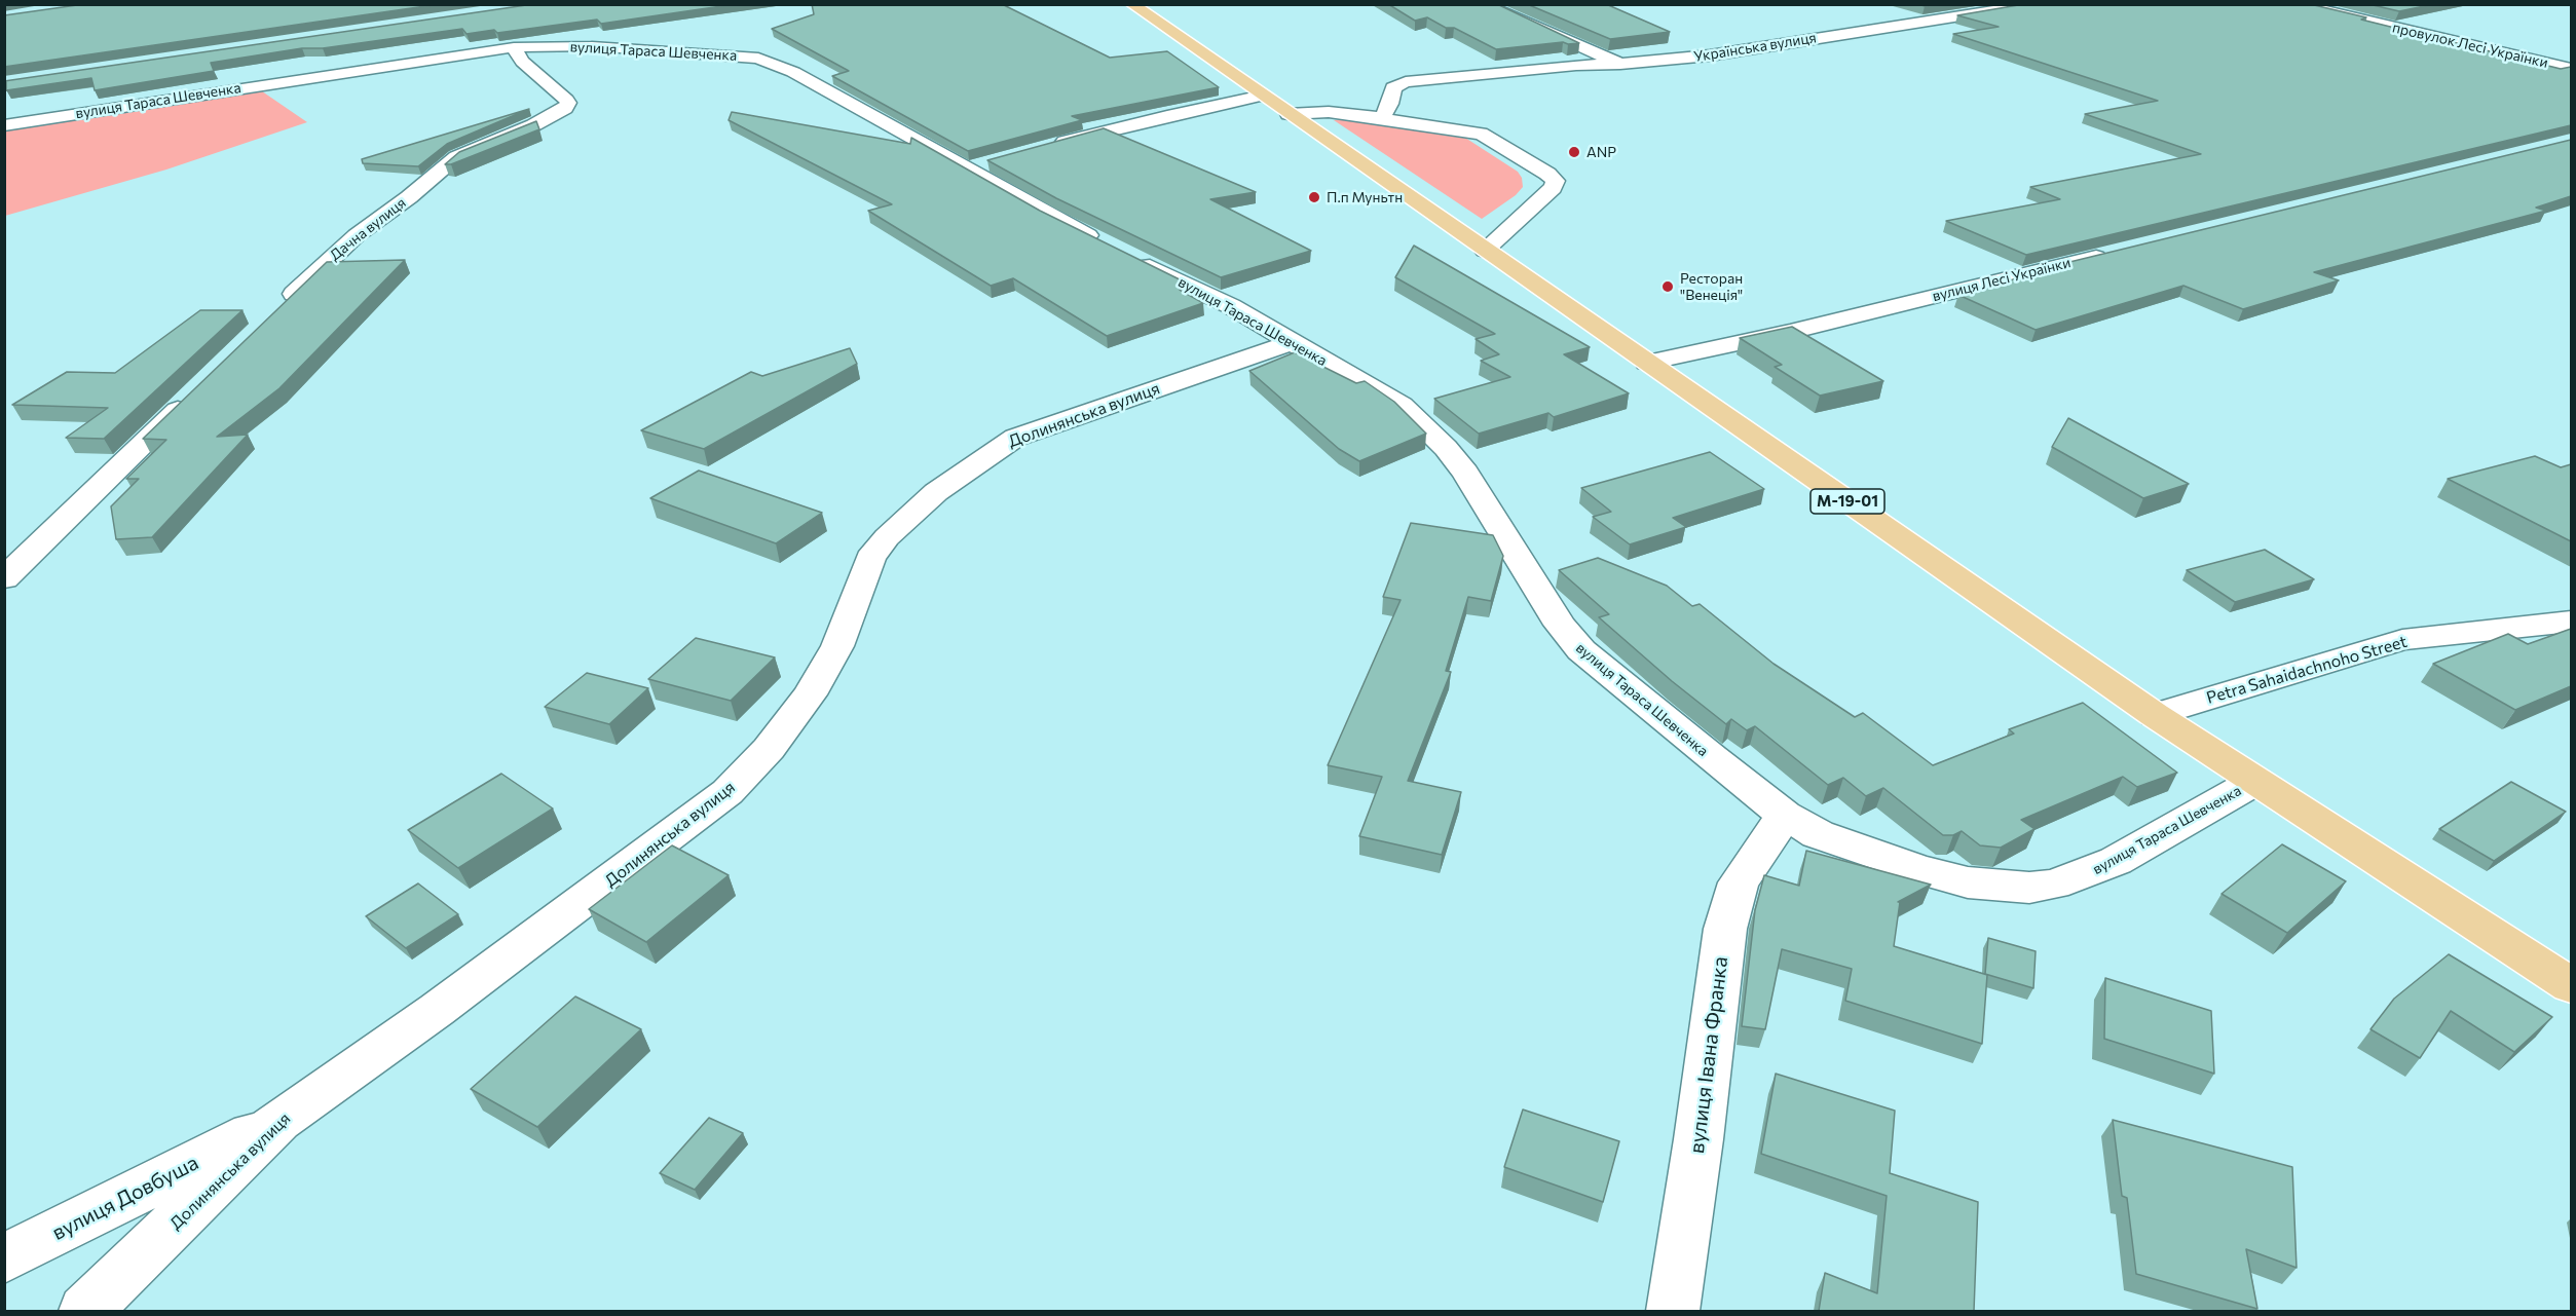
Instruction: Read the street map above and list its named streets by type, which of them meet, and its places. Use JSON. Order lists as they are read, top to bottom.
{
  "streets": {
    "main road": ["М-19-01"],
    "street": [
      "провулок Лесі Українки",
      "Українська вулиця",
      "вулиця Тараса Шевченка",
      "Дачна вулиця",
      "вулиця Лесі Українки",
      "Долинянська вулиця",
      "Petra Sahaidachnoho Street",
      "вулиця Івана Франка",
      "вулиця Довбуша"
    ]
  },
  "crossings": [
    ["вулиця Тараса Шевченка", "Дачна вулиця"],
    ["вулиця Тараса Шевченка", "Долинянська вулиця"],
    ["вулиця Тараса Шевченка", "М-19-01"],
    ["вулиця Тараса Шевченка", "вулиця Івана Франка"],
    ["вулиця Лесі Українки", "М-19-01"],
    ["Долинянська вулиця", "вулиця Довбуша"],
    ["М-19-01", "Petra Sahaidachnoho Street"]
  ],
  "places": ["ANP", "П.п Муньтн", "Ресторан \"Венеція\""]
}
